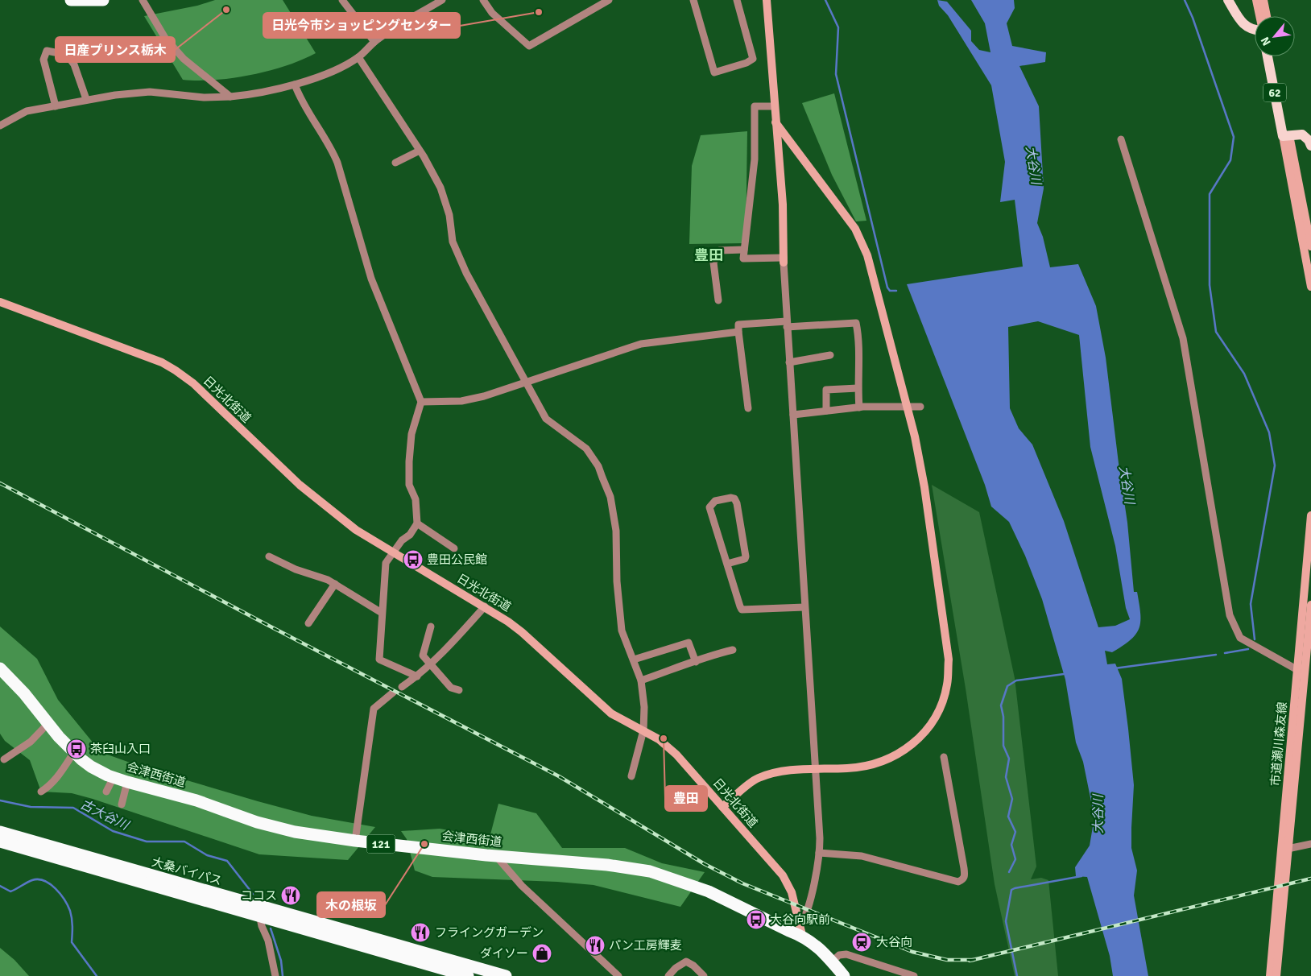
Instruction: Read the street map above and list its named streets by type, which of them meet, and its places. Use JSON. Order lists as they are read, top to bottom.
{
  "streets": {
    "highway": ["会津西街道", "121", "大桑バイパス"],
    "main road": ["62"],
    "street": ["日光北街道", "市道瀬川森友線"]
  },
  "crossings": [
    ["日光北街道", "会津西街道"]
  ],
  "districts": ["豊田"],
  "water": ["大谷川", "古大谷川"],
  "places": {
    "other": [
      "日産プリンス栃木",
      "日光今市ショッピングセンター",
      "豊田",
      "木の根坂"
    ],
    "bus stop": ["豊田公民館", "茶臼山入口", "大谷向駅前"],
    "restaurant": ["ココス", "フライングガーデン", "パン工房輝麦"],
    "station": ["大谷向"],
    "shop": ["ダイソー"]
  },
  "north": "bottom left"
}
